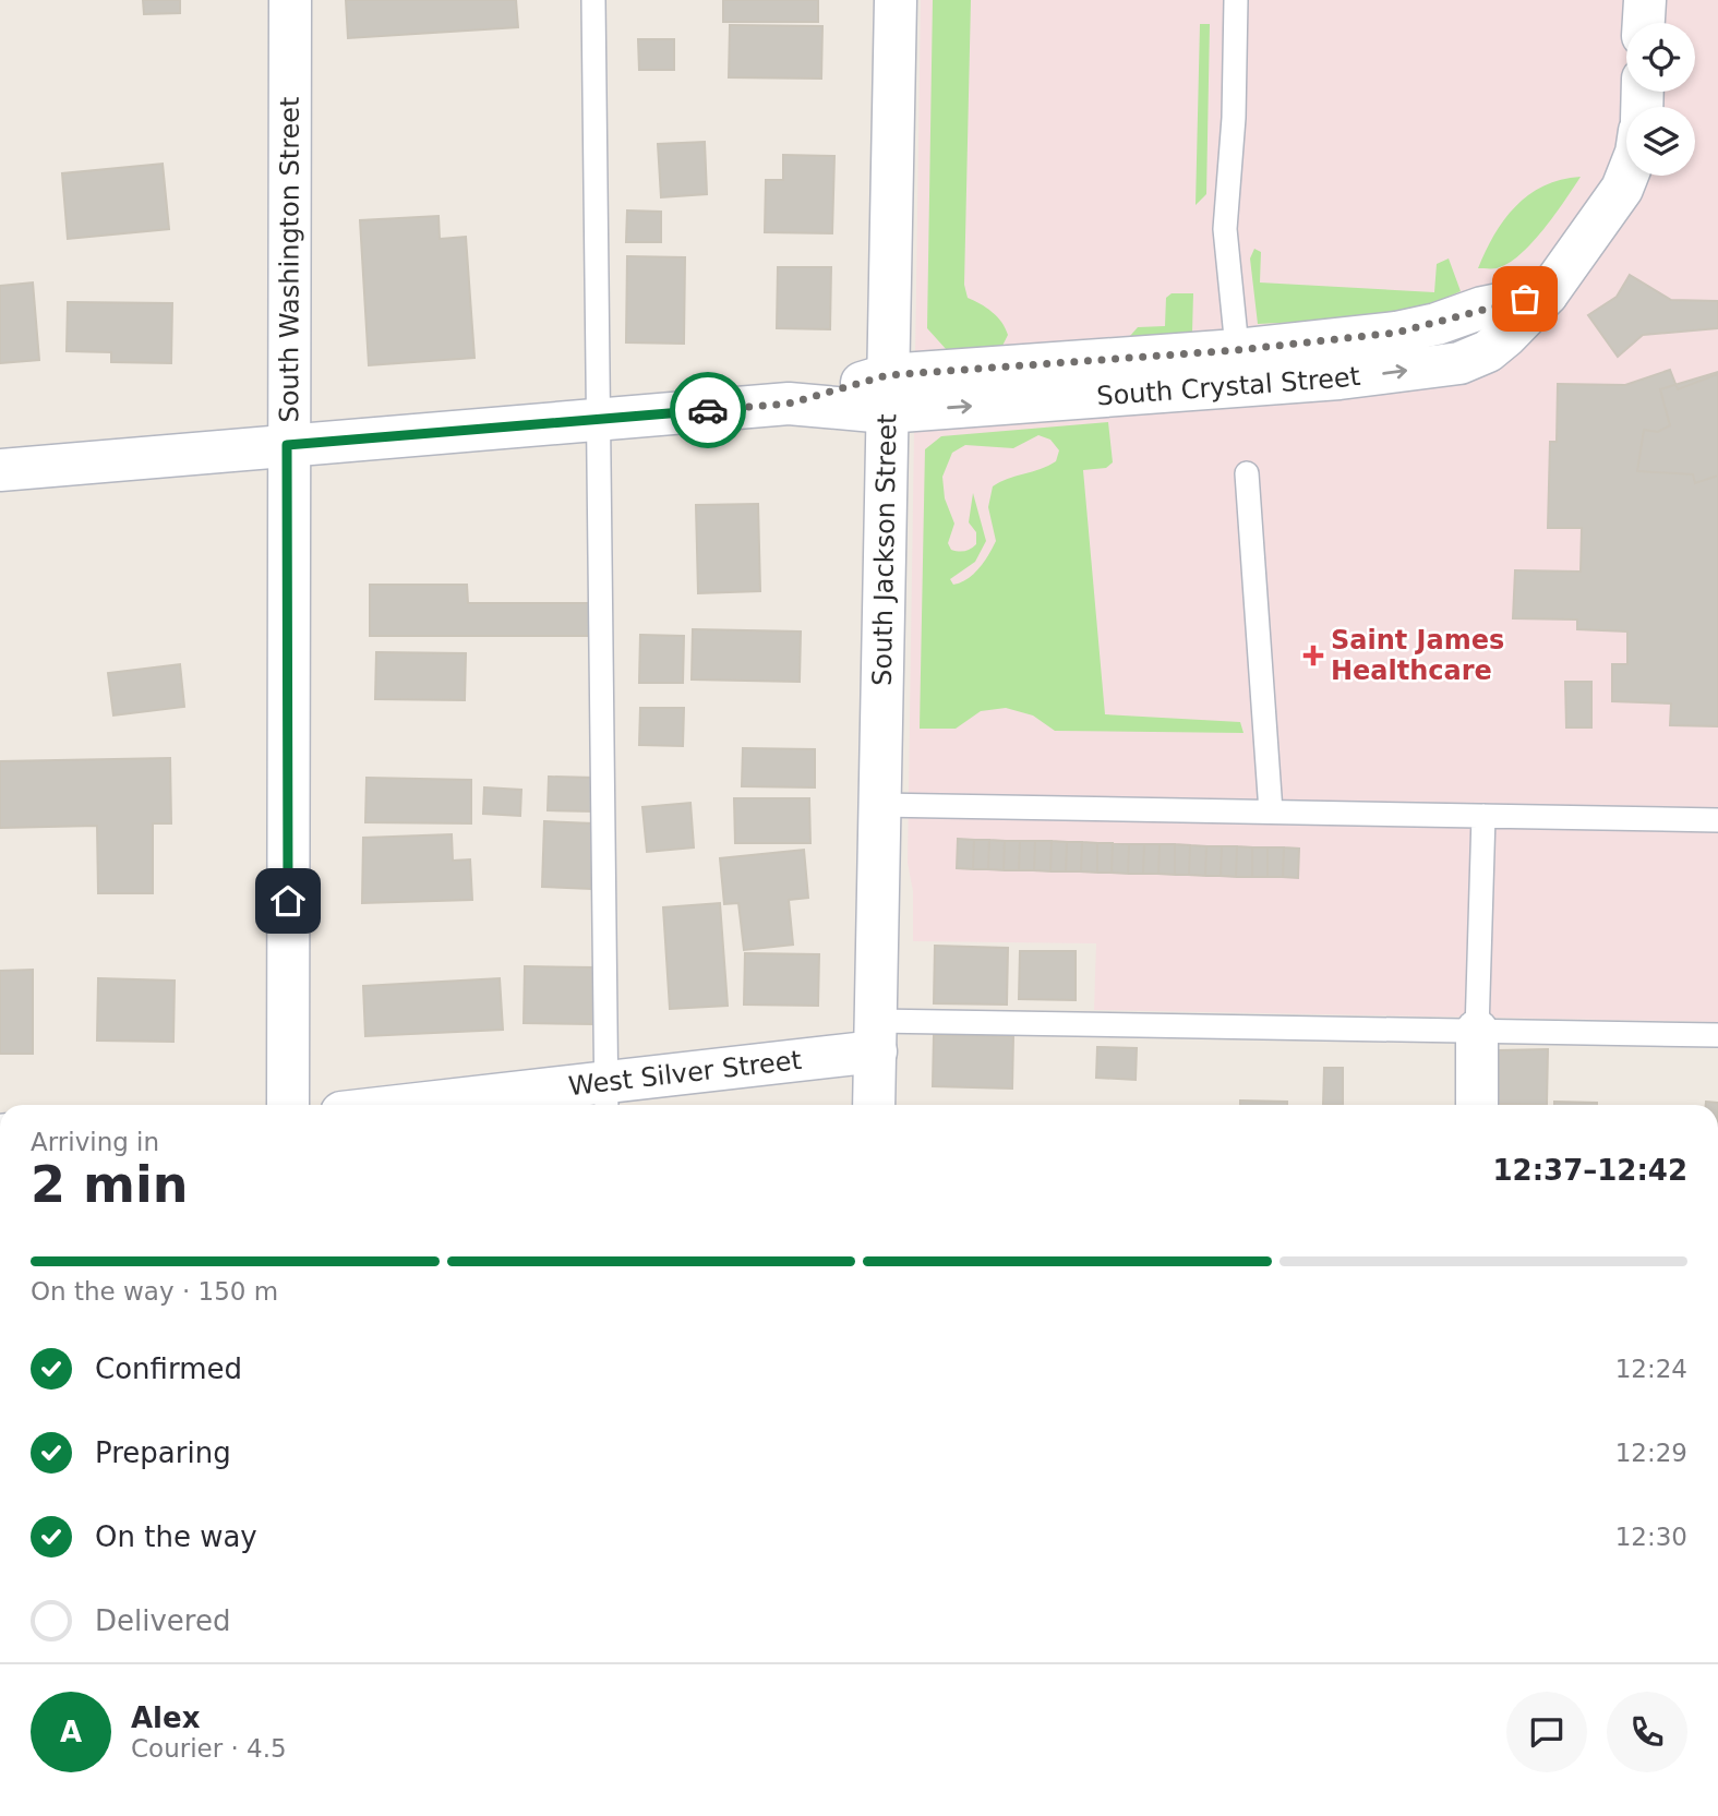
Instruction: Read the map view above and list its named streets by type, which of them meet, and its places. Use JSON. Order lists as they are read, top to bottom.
{
  "streets": {
    "street": [
      "South Washington Street",
      "South Crystal Street",
      "South Jackson Street",
      "West Silver Street"
    ]
  },
  "crossings": [
    ["South Washington Street", "South Crystal Street"],
    ["South Crystal Street", "South Jackson Street"],
    ["South Jackson Street", "West Silver Street"]
  ],
  "places": {
    "health": ["Saint James Healthcare"]
  },
  "page": {
    "heading": ["2 min", "Arriving in", "12:37–12:42"],
    "panel": ["Alex", "Courier · 4.5"],
    "bar": "On the way · 150 m",
    "list": [
      ["Confirmed", "12:24"],
      ["Preparing", "12:29"],
      ["On the way", "12:30"],
      "Delivered"
    ],
    "round": "A"
  }
}
